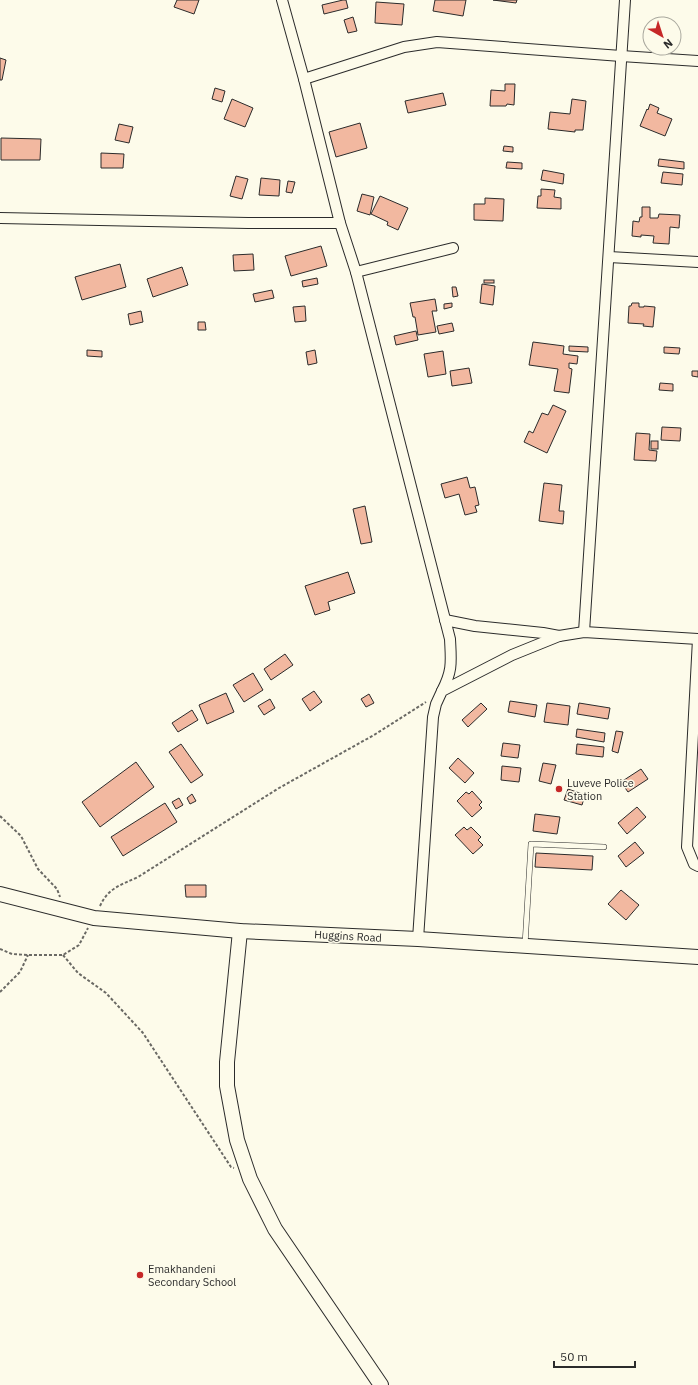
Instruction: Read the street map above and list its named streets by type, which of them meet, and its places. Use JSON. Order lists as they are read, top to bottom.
{
  "streets": {
    "street": ["Huggins Road"]
  },
  "places": ["Luveve Police Station", "Emakhandeni Secondary School"],
  "scale_bar": "50 m",
  "north": "bottom right"
}
